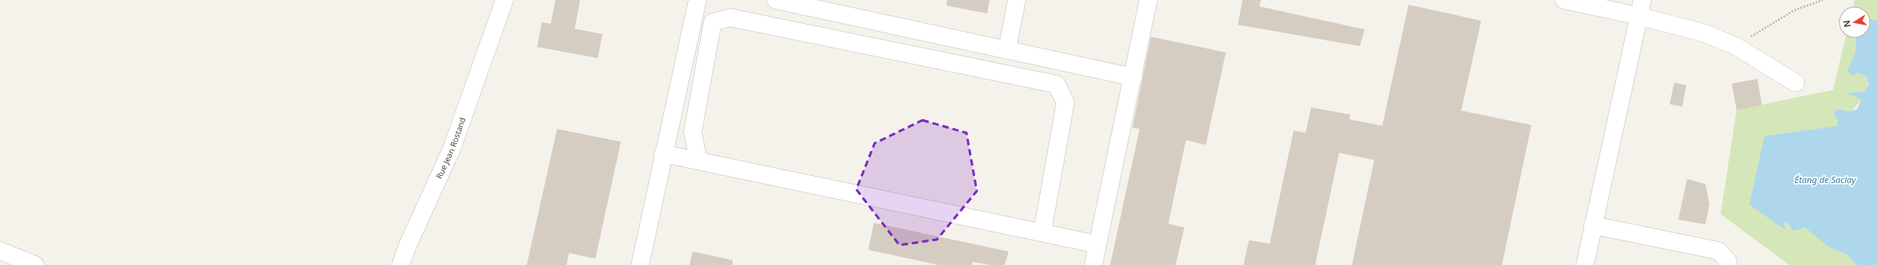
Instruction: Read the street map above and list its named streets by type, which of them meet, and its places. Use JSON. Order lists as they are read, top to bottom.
{
  "streets": {
    "street": ["Rue Jean Rostand"]
  },
  "water": ["Étang de Saclay"],
  "north": "left"
}
